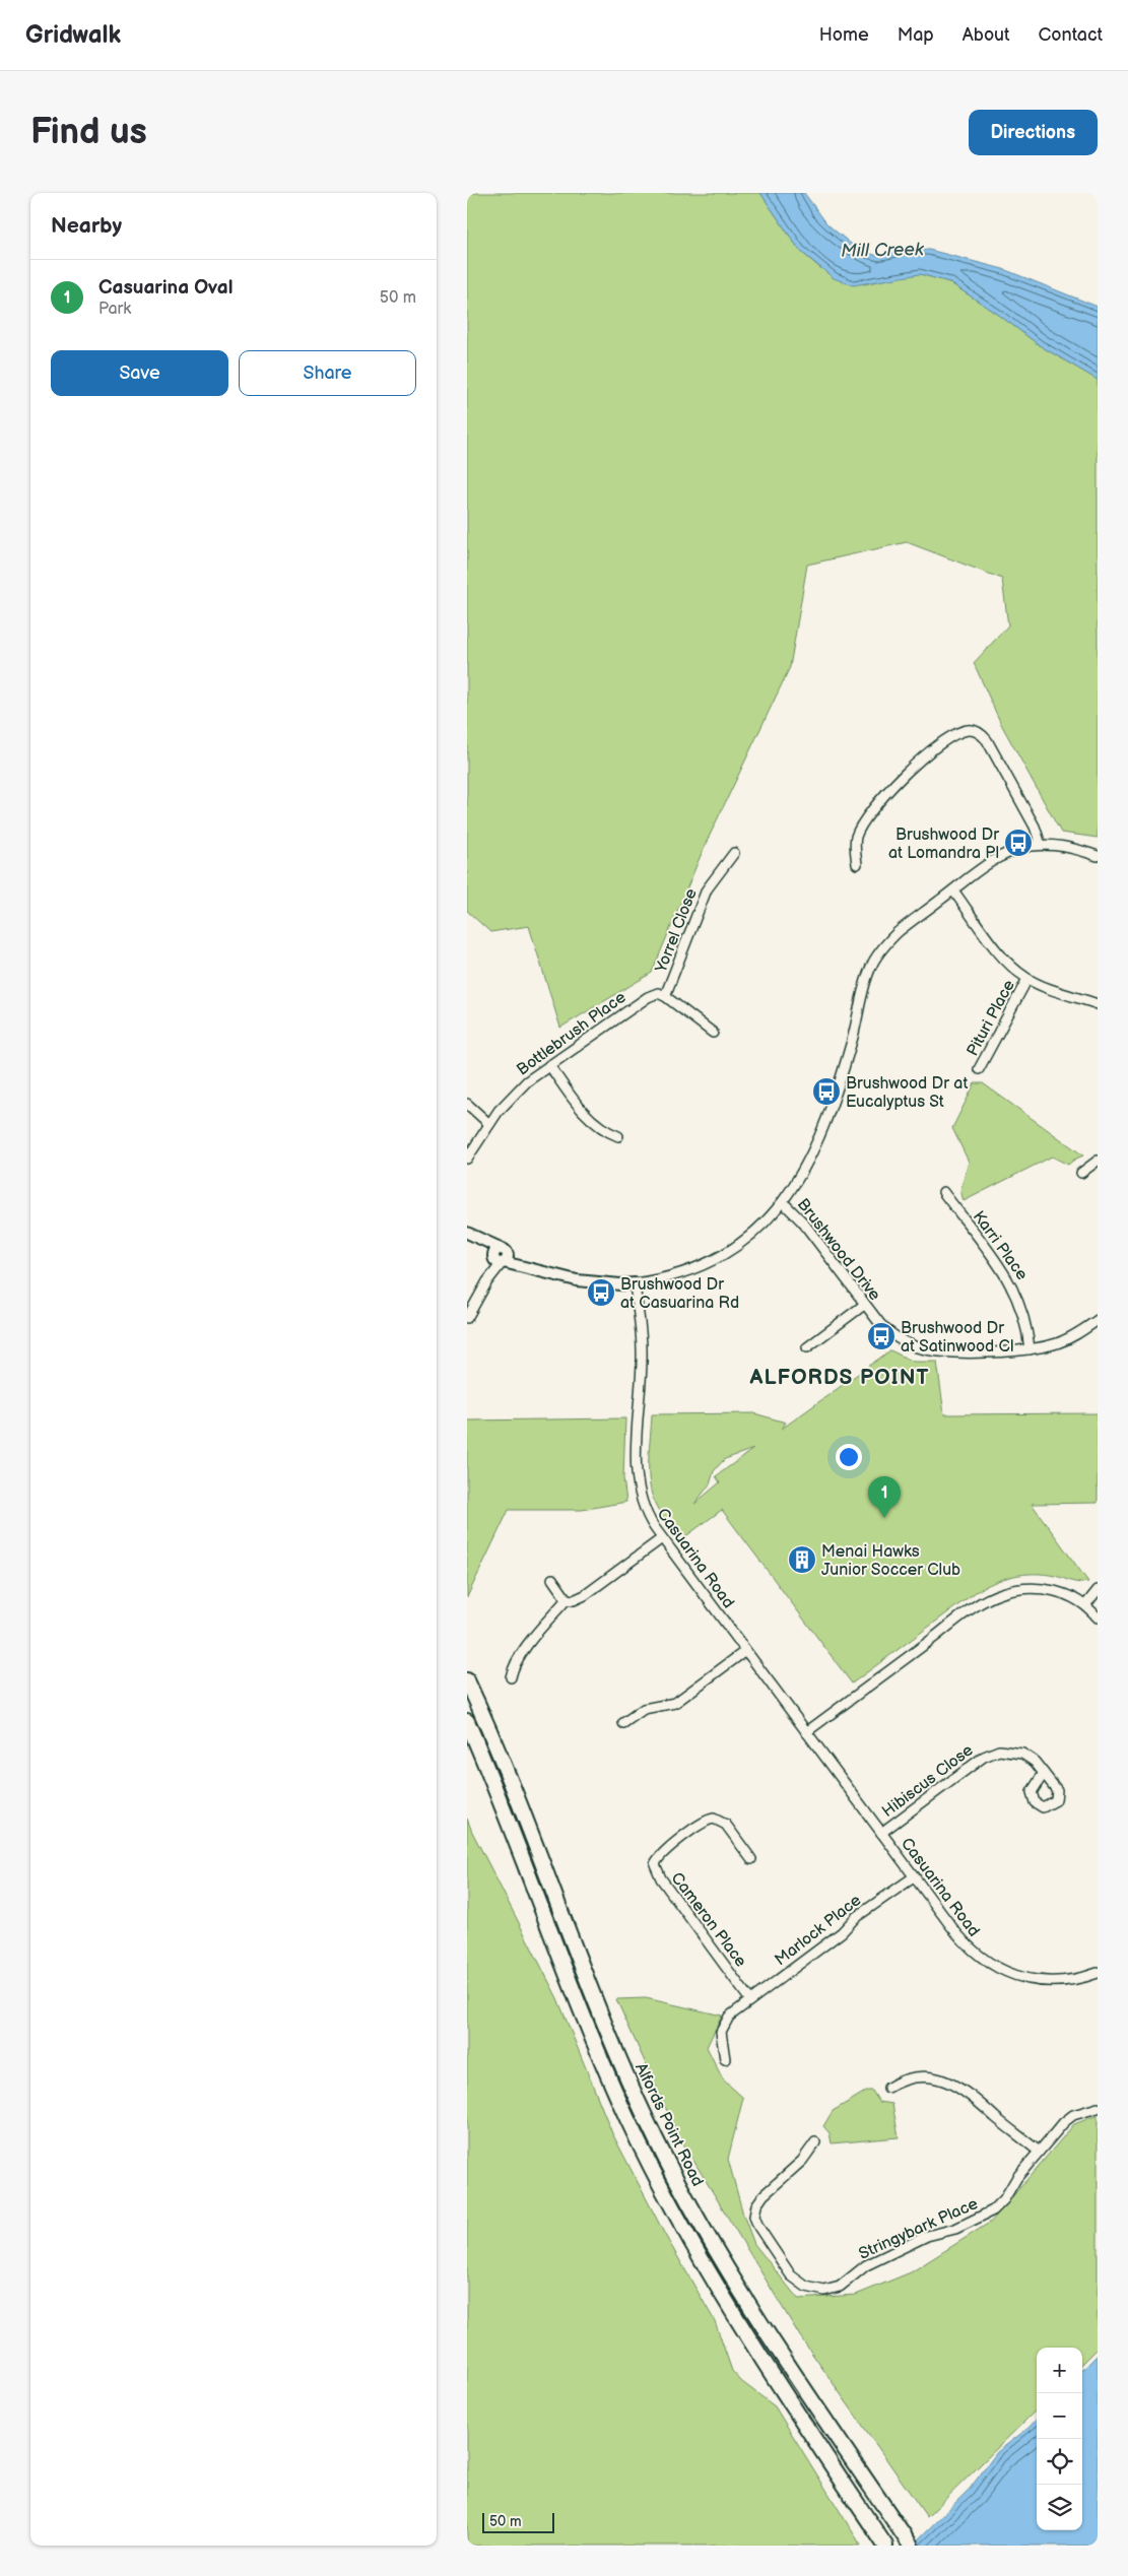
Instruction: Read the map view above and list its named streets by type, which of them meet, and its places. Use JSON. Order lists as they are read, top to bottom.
{
  "streets": {
    "highway": ["Alfords Point Road"],
    "street": [
      "Yorrel Close",
      "Pituri Place",
      "Bottlebrush Place",
      "Karri Place",
      "Brushwood Drive",
      "Casuarina Road",
      "Hibiscus Close",
      "Cameron Place",
      "Marlock Place",
      "Stringybark Place"
    ]
  },
  "crossings": [
    ["Yorrel Close", "Bottlebrush Place"],
    ["Karri Place", "Brushwood Drive"],
    ["Brushwood Drive", "Casuarina Road"],
    ["Casuarina Road", "Hibiscus Close"],
    ["Casuarina Road", "Marlock Place"],
    ["Cameron Place", "Marlock Place"]
  ],
  "districts": ["ALFORDS POINT"],
  "water": ["Mill Creek"],
  "places": {
    "bus stop": [
      "Brushwood Dr at Lomandra Pl",
      "Brushwood Dr at Eucalyptus St",
      "Brushwood Dr at Casuarina Rd",
      "Brushwood Dr at Satinwood Cl"
    ],
    "building": ["Menai Hawks Junior Soccer Club"]
  },
  "scale_bar": "50 m",
  "page": {
    "header": "Gridwalk",
    "nav": [
      "Home",
      "Map",
      "About",
      "Contact"
    ],
    "buttons": [
      "Directions",
      ["Save", "Share"]
    ],
    "title": "Find us",
    "heading": "Nearby",
    "list": [
      {
        "mark": "1",
        "name": "Casuarina Oval",
        "note": "Park",
        "value": "50 m"
      }
    ],
    "pins": "1",
    "map_buttons": ["+", "−"],
    "scale": "50 m"
  }
}
